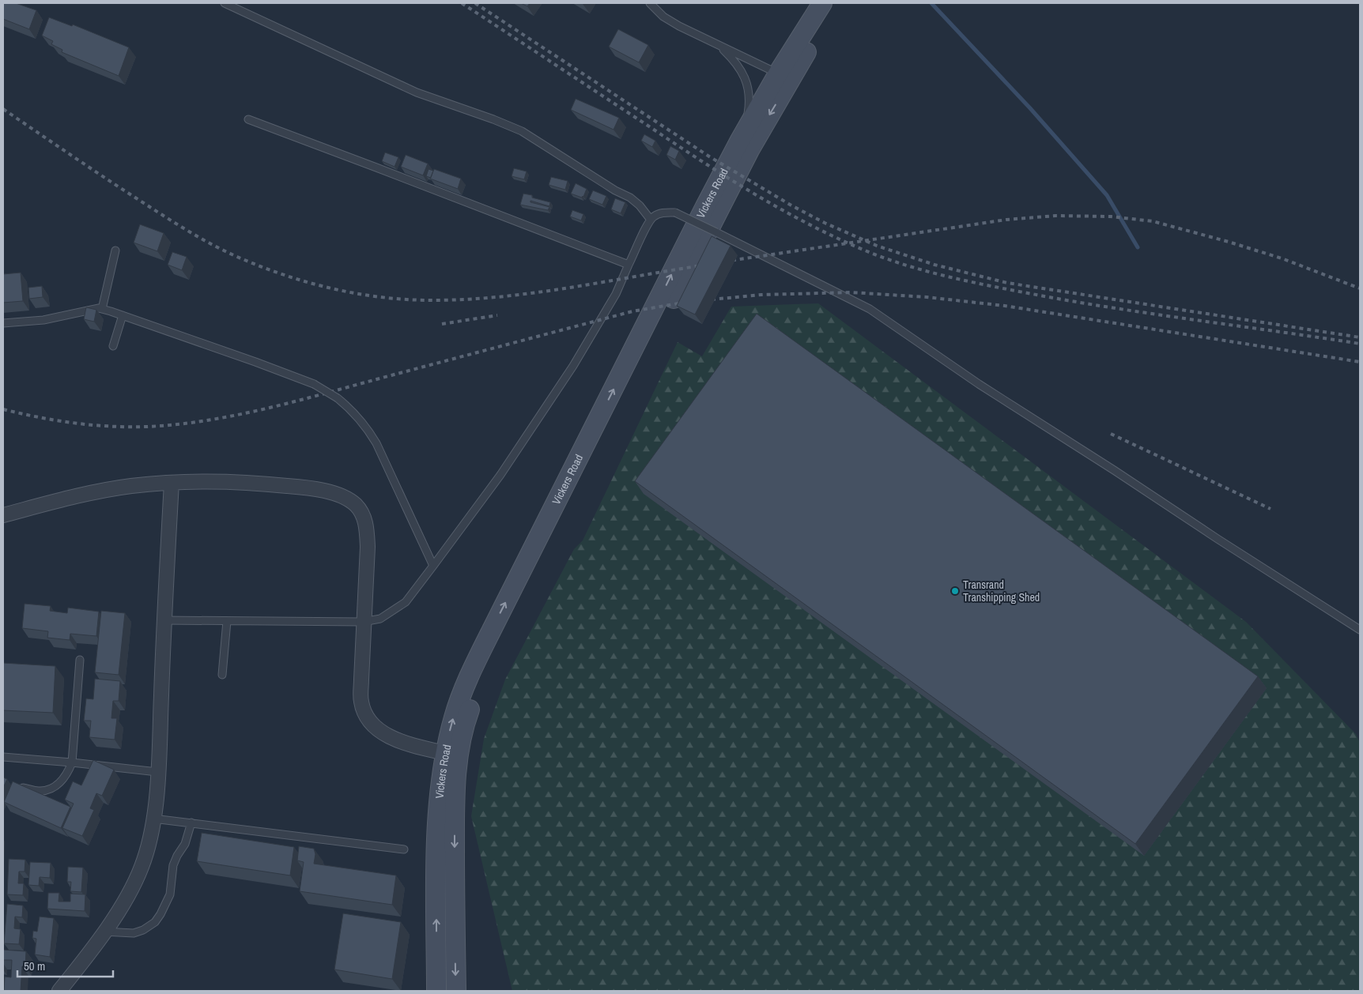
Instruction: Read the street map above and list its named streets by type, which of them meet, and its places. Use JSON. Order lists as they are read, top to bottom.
{
  "streets": {
    "main road": ["Vickers Road"]
  },
  "places": ["Transrand Transhipping Shed"],
  "scale_bar": "50 m"
}
